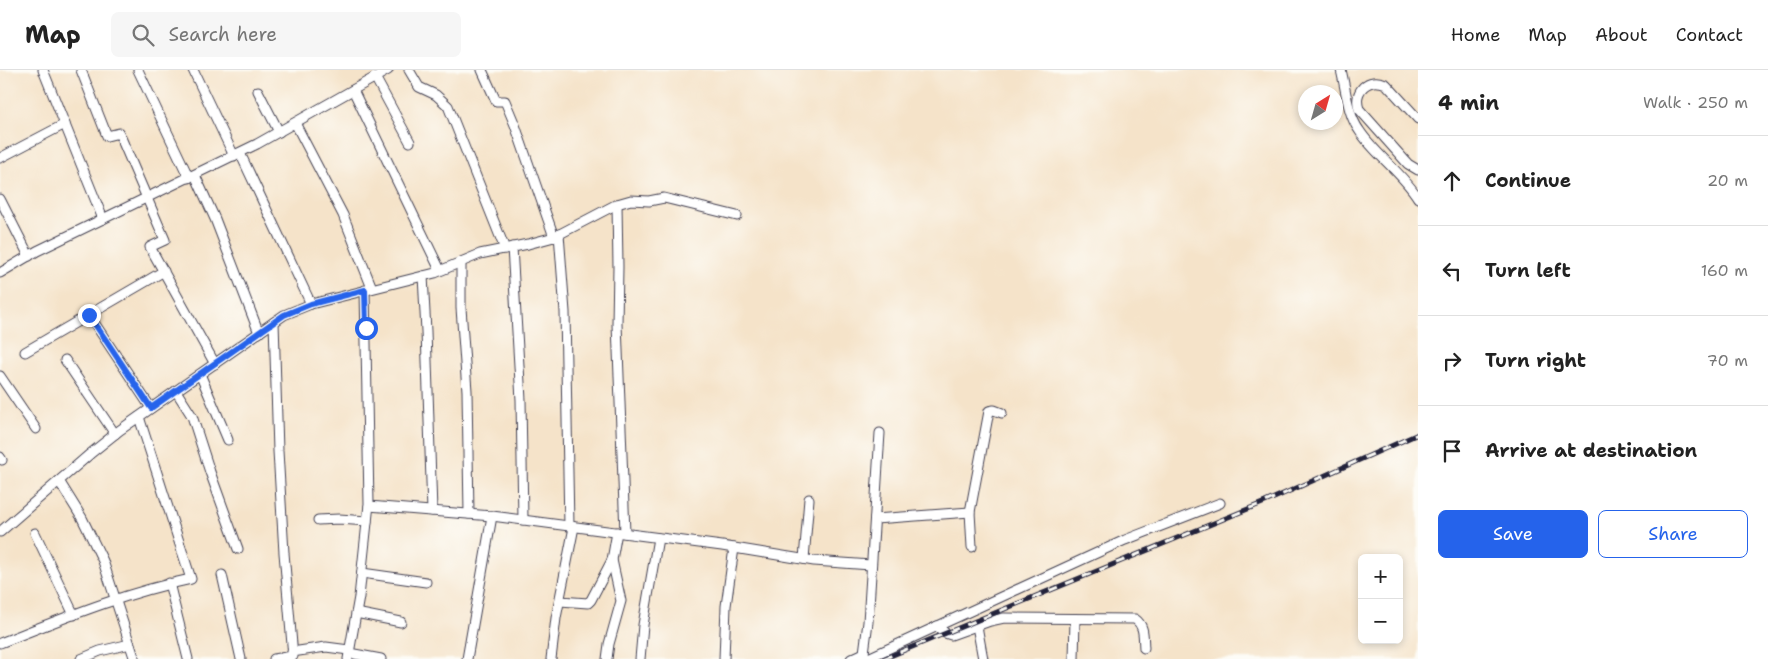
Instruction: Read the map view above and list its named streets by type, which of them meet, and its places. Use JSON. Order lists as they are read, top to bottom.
{
  "north": "top right",
  "page": {
    "header": "Map",
    "search": "Search here",
    "nav": [
      "Home",
      "Map",
      "About",
      "Contact"
    ],
    "heading": ["4 min", "Walk · 250 m"],
    "list": [
      ["Continue", "20 m"],
      ["Turn left", "160 m"],
      ["Turn right", "70 m"],
      "Arrive at destination"
    ],
    "buttons": ["Save", "Share"],
    "map_buttons": ["+", "−"]
  }
}
